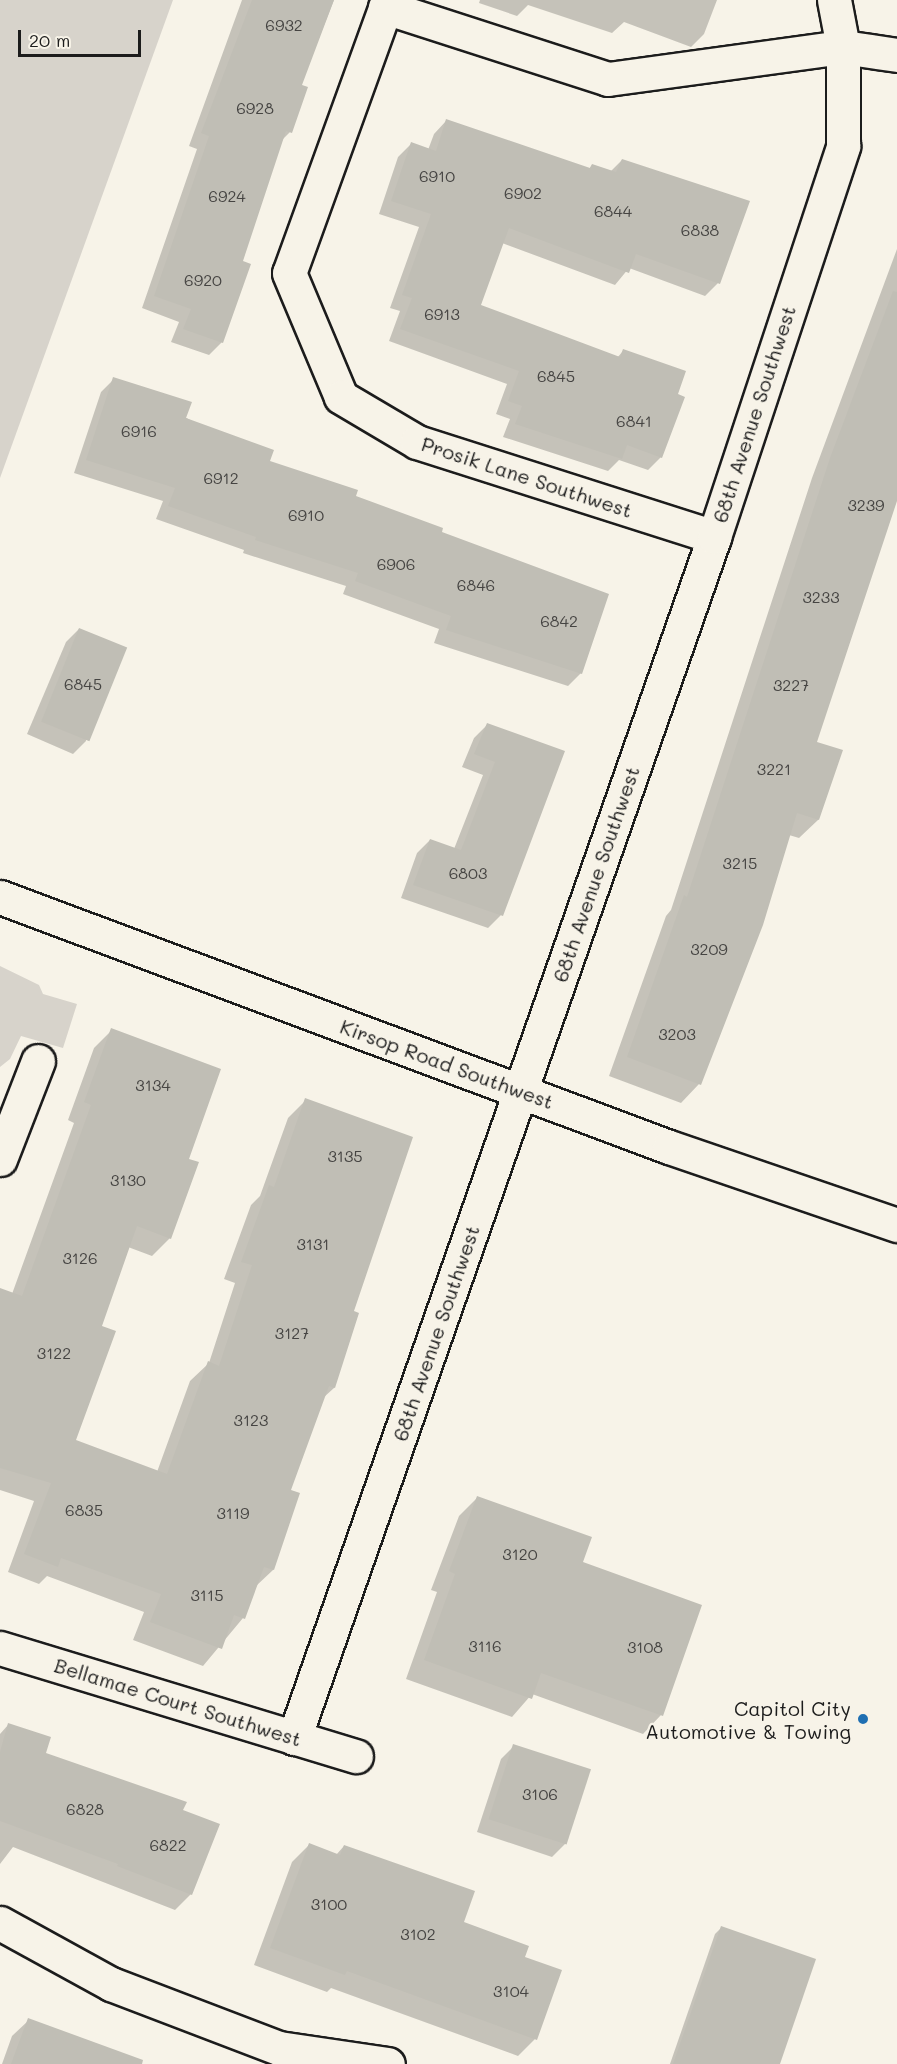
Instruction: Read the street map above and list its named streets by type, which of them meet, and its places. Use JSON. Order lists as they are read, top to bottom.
{
  "streets": {
    "street": [
      "68th Avenue Southwest",
      "Prosik Lane Southwest",
      "Kirsop Road Southwest",
      "Bellamae Court Southwest"
    ]
  },
  "crossings": [
    ["68th Avenue Southwest", "Prosik Lane Southwest"],
    ["68th Avenue Southwest", "Kirsop Road Southwest"],
    ["68th Avenue Southwest", "Bellamae Court Southwest"]
  ],
  "places": ["Capitol City Automotive & Towing"],
  "house_numbers": [
    "6932",
    "6928",
    "6910",
    "6902",
    "6924",
    "6844",
    "6838",
    "6920",
    "6913",
    "6845",
    "6841",
    "6916",
    "6912",
    "3239",
    "6910",
    "6906",
    "6846",
    "3233",
    "6842",
    "6845",
    "3227",
    "3221",
    "3215",
    "6803",
    "3209",
    "3203",
    "3134",
    "3135",
    "3130",
    "3131",
    "3126",
    "3127",
    "3122",
    "3123",
    "6835",
    "3119",
    "3120",
    "3115",
    "3116",
    "3108",
    "3106",
    "6828",
    "6822",
    "3100",
    "3102",
    "3104"
  ],
  "scale_bar": "20 m"
}
